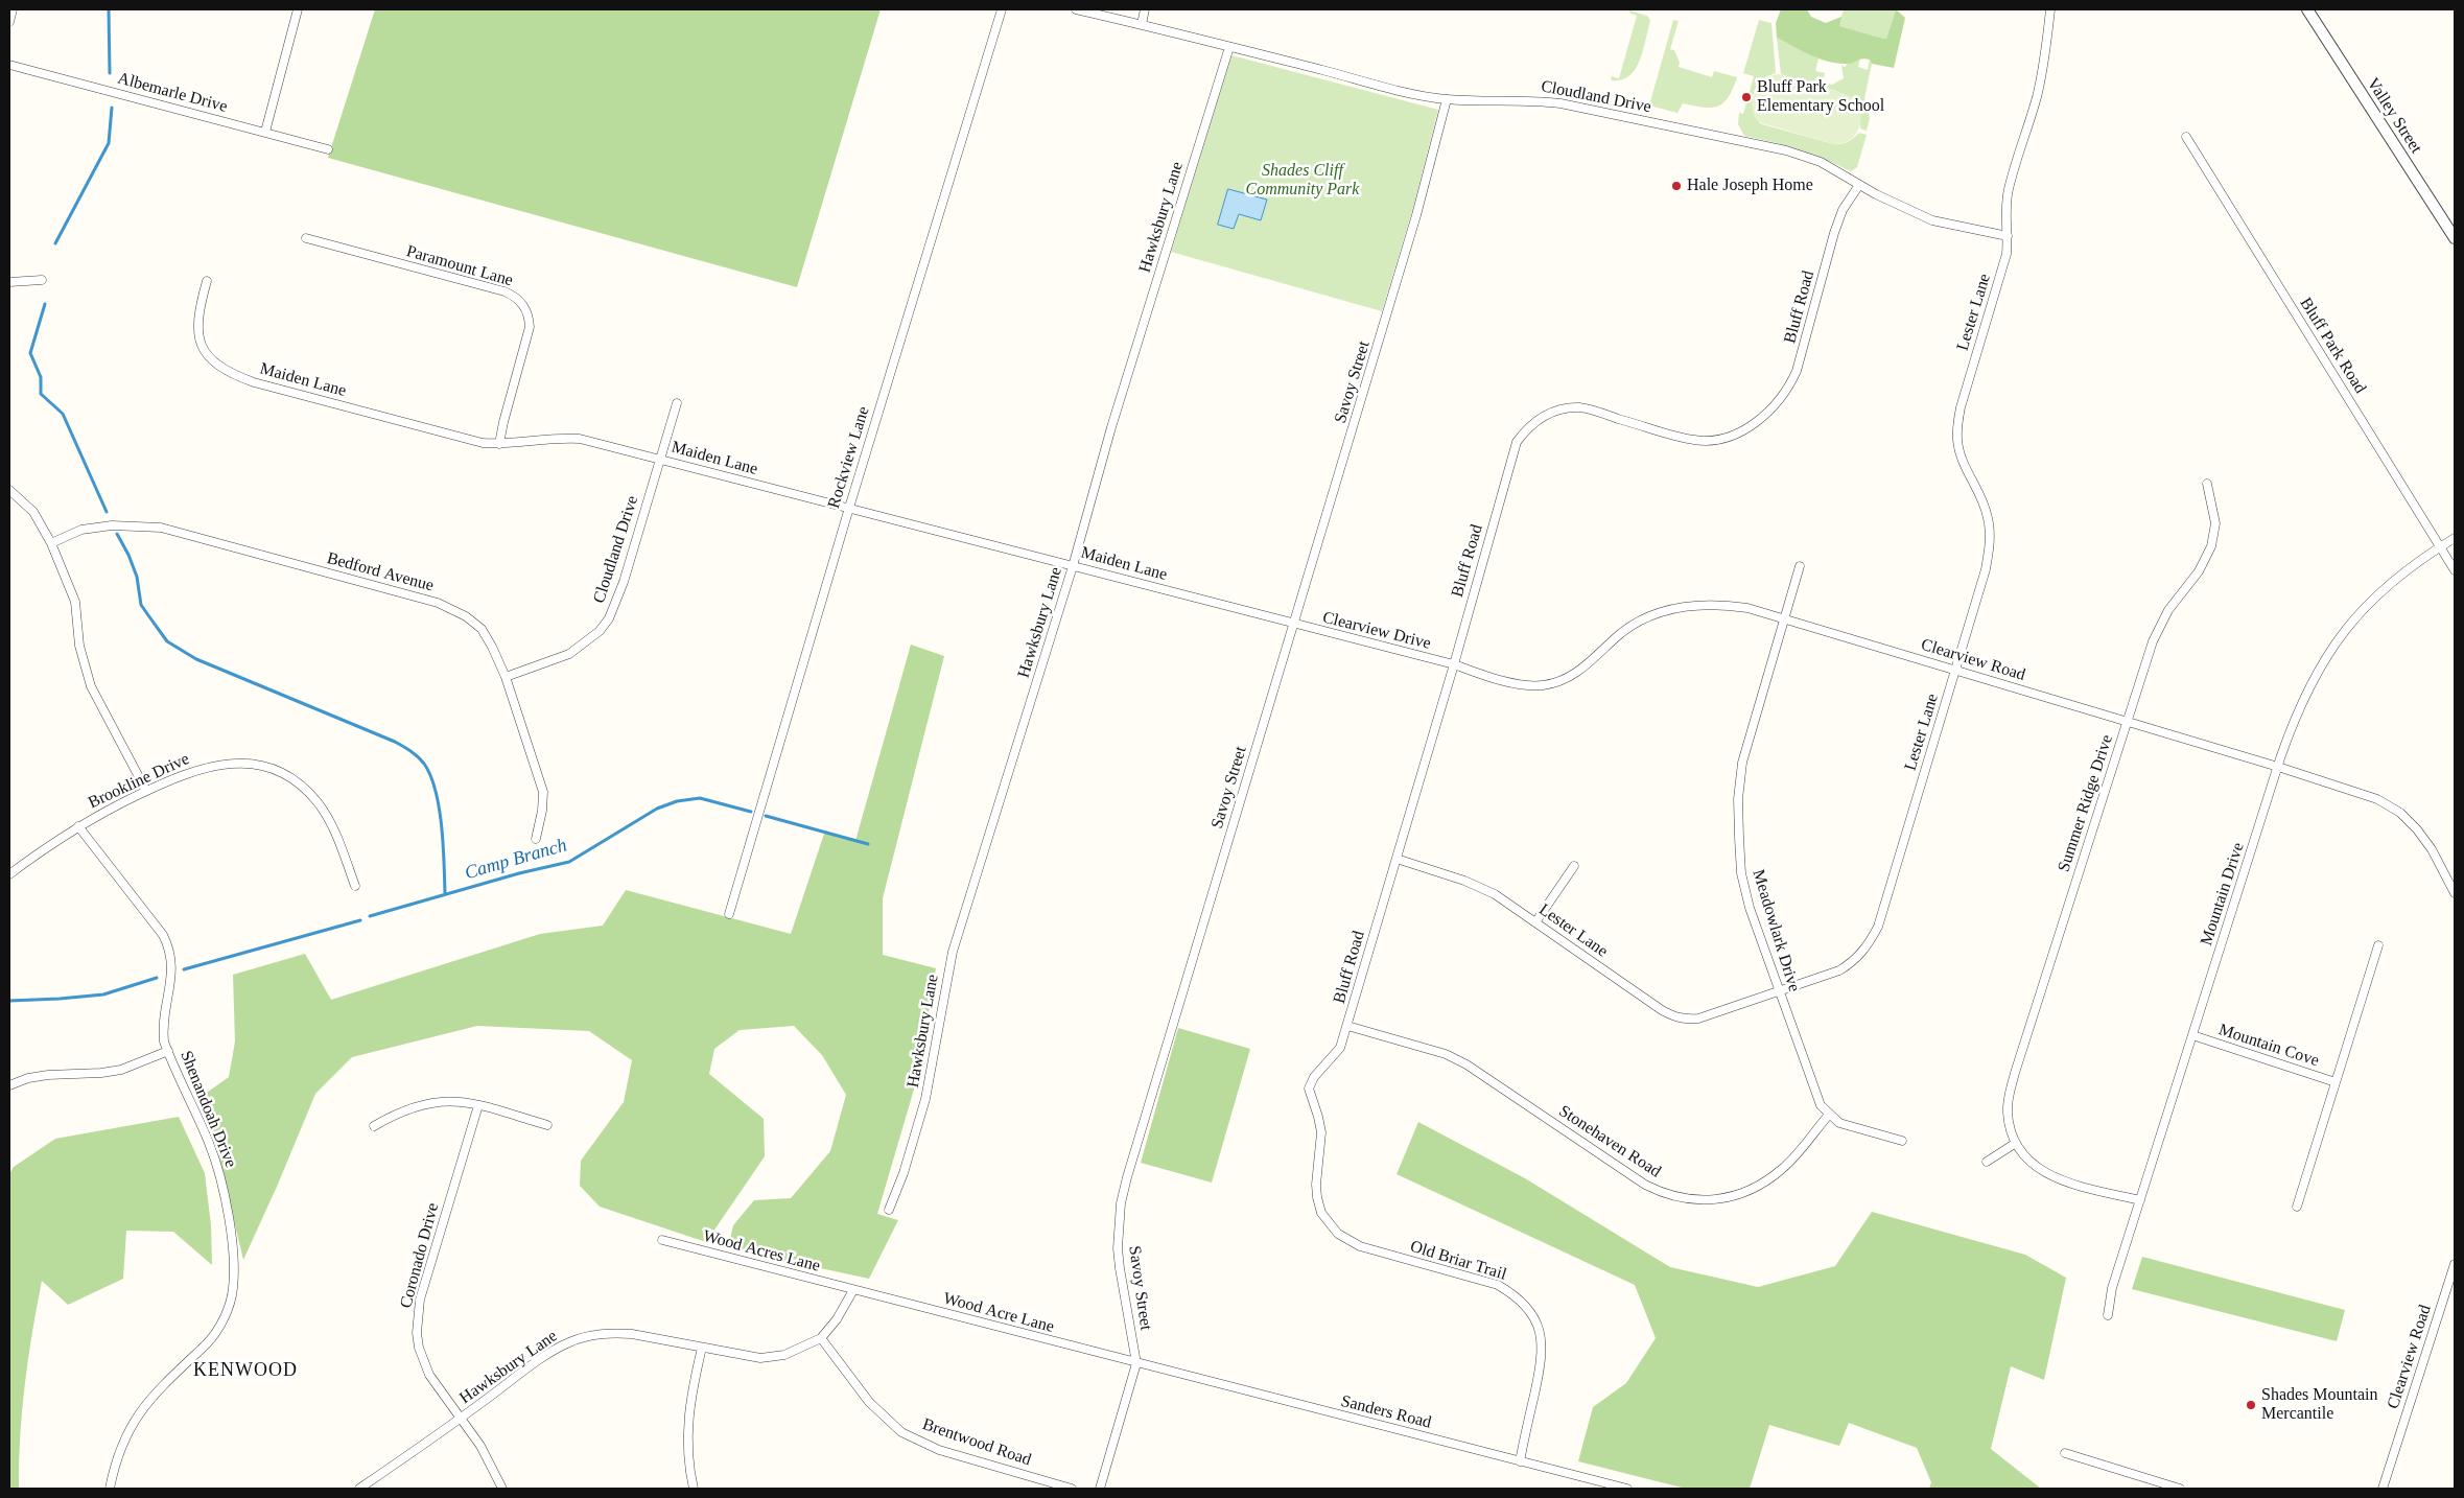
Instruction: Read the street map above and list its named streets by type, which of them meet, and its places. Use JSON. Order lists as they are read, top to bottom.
{
  "streets": {
    "street": [
      "Albemarle Drive",
      "Cloudland Drive",
      "Valley Street",
      "Hawksbury Lane",
      "Paramount Lane",
      "Bluff Road",
      "Lester Lane",
      "Bluff Park Road",
      "Maiden Lane",
      "Savoy Street",
      "Rockview Lane",
      "Bedford Avenue",
      "Clearview Drive",
      "Clearview Road",
      "Brookline Drive",
      "Summer Ridge Drive",
      "Mountain Drive",
      "Meadowlark Drive",
      "Mountain Cove",
      "Shenandoah Drive",
      "Stonehaven Road",
      "Wood Acres Lane",
      "Coronado Drive",
      "Old Briar Trail",
      "Wood Acre Lane",
      "Sanders Road",
      "Brentwood Road"
    ]
  },
  "crossings": [
    ["Cloudland Drive", "Hawksbury Lane"],
    ["Cloudland Drive", "Bluff Road"],
    ["Cloudland Drive", "Lester Lane"],
    ["Cloudland Drive", "Maiden Lane"],
    ["Cloudland Drive", "Savoy Street"],
    ["Cloudland Drive", "Bedford Avenue"],
    ["Hawksbury Lane", "Maiden Lane"],
    ["Hawksbury Lane", "Wood Acres Lane"],
    ["Hawksbury Lane", "Coronado Drive"],
    ["Hawksbury Lane", "Wood Acre Lane"],
    ["Hawksbury Lane", "Brentwood Road"],
    ["Paramount Lane", "Maiden Lane"],
    ["Bluff Road", "Lester Lane"],
    ["Bluff Road", "Clearview Drive"],
    ["Bluff Road", "Clearview Road"],
    ["Bluff Road", "Stonehaven Road"],
    ["Bluff Road", "Old Briar Trail"],
    ["Lester Lane", "Clearview Road"],
    ["Lester Lane", "Meadowlark Drive"],
    ["Bluff Park Road", "Mountain Drive"],
    ["Maiden Lane", "Savoy Street"],
    ["Maiden Lane", "Rockview Lane"],
    ["Maiden Lane", "Clearview Drive"],
    ["Savoy Street", "Clearview Drive"],
    ["Savoy Street", "Wood Acre Lane"],
    ["Savoy Street", "Sanders Road"],
    ["Clearview Drive", "Clearview Road"],
    ["Clearview Road", "Summer Ridge Drive"],
    ["Clearview Road", "Mountain Drive"],
    ["Clearview Road", "Meadowlark Drive"],
    ["Brookline Drive", "Shenandoah Drive"],
    ["Summer Ridge Drive", "Mountain Drive"],
    ["Mountain Drive", "Mountain Cove"],
    ["Meadowlark Drive", "Stonehaven Road"],
    ["Wood Acres Lane", "Wood Acre Lane"],
    ["Old Briar Trail", "Sanders Road"],
    ["Wood Acre Lane", "Sanders Road"]
  ],
  "districts": ["KENWOOD"],
  "water": ["Camp Branch"],
  "parks": ["Shades Cliff Community Park"],
  "places": ["Bluff Park Elementary School", "Hale Joseph Home", "Shades Mountain Mercantile"]
}
